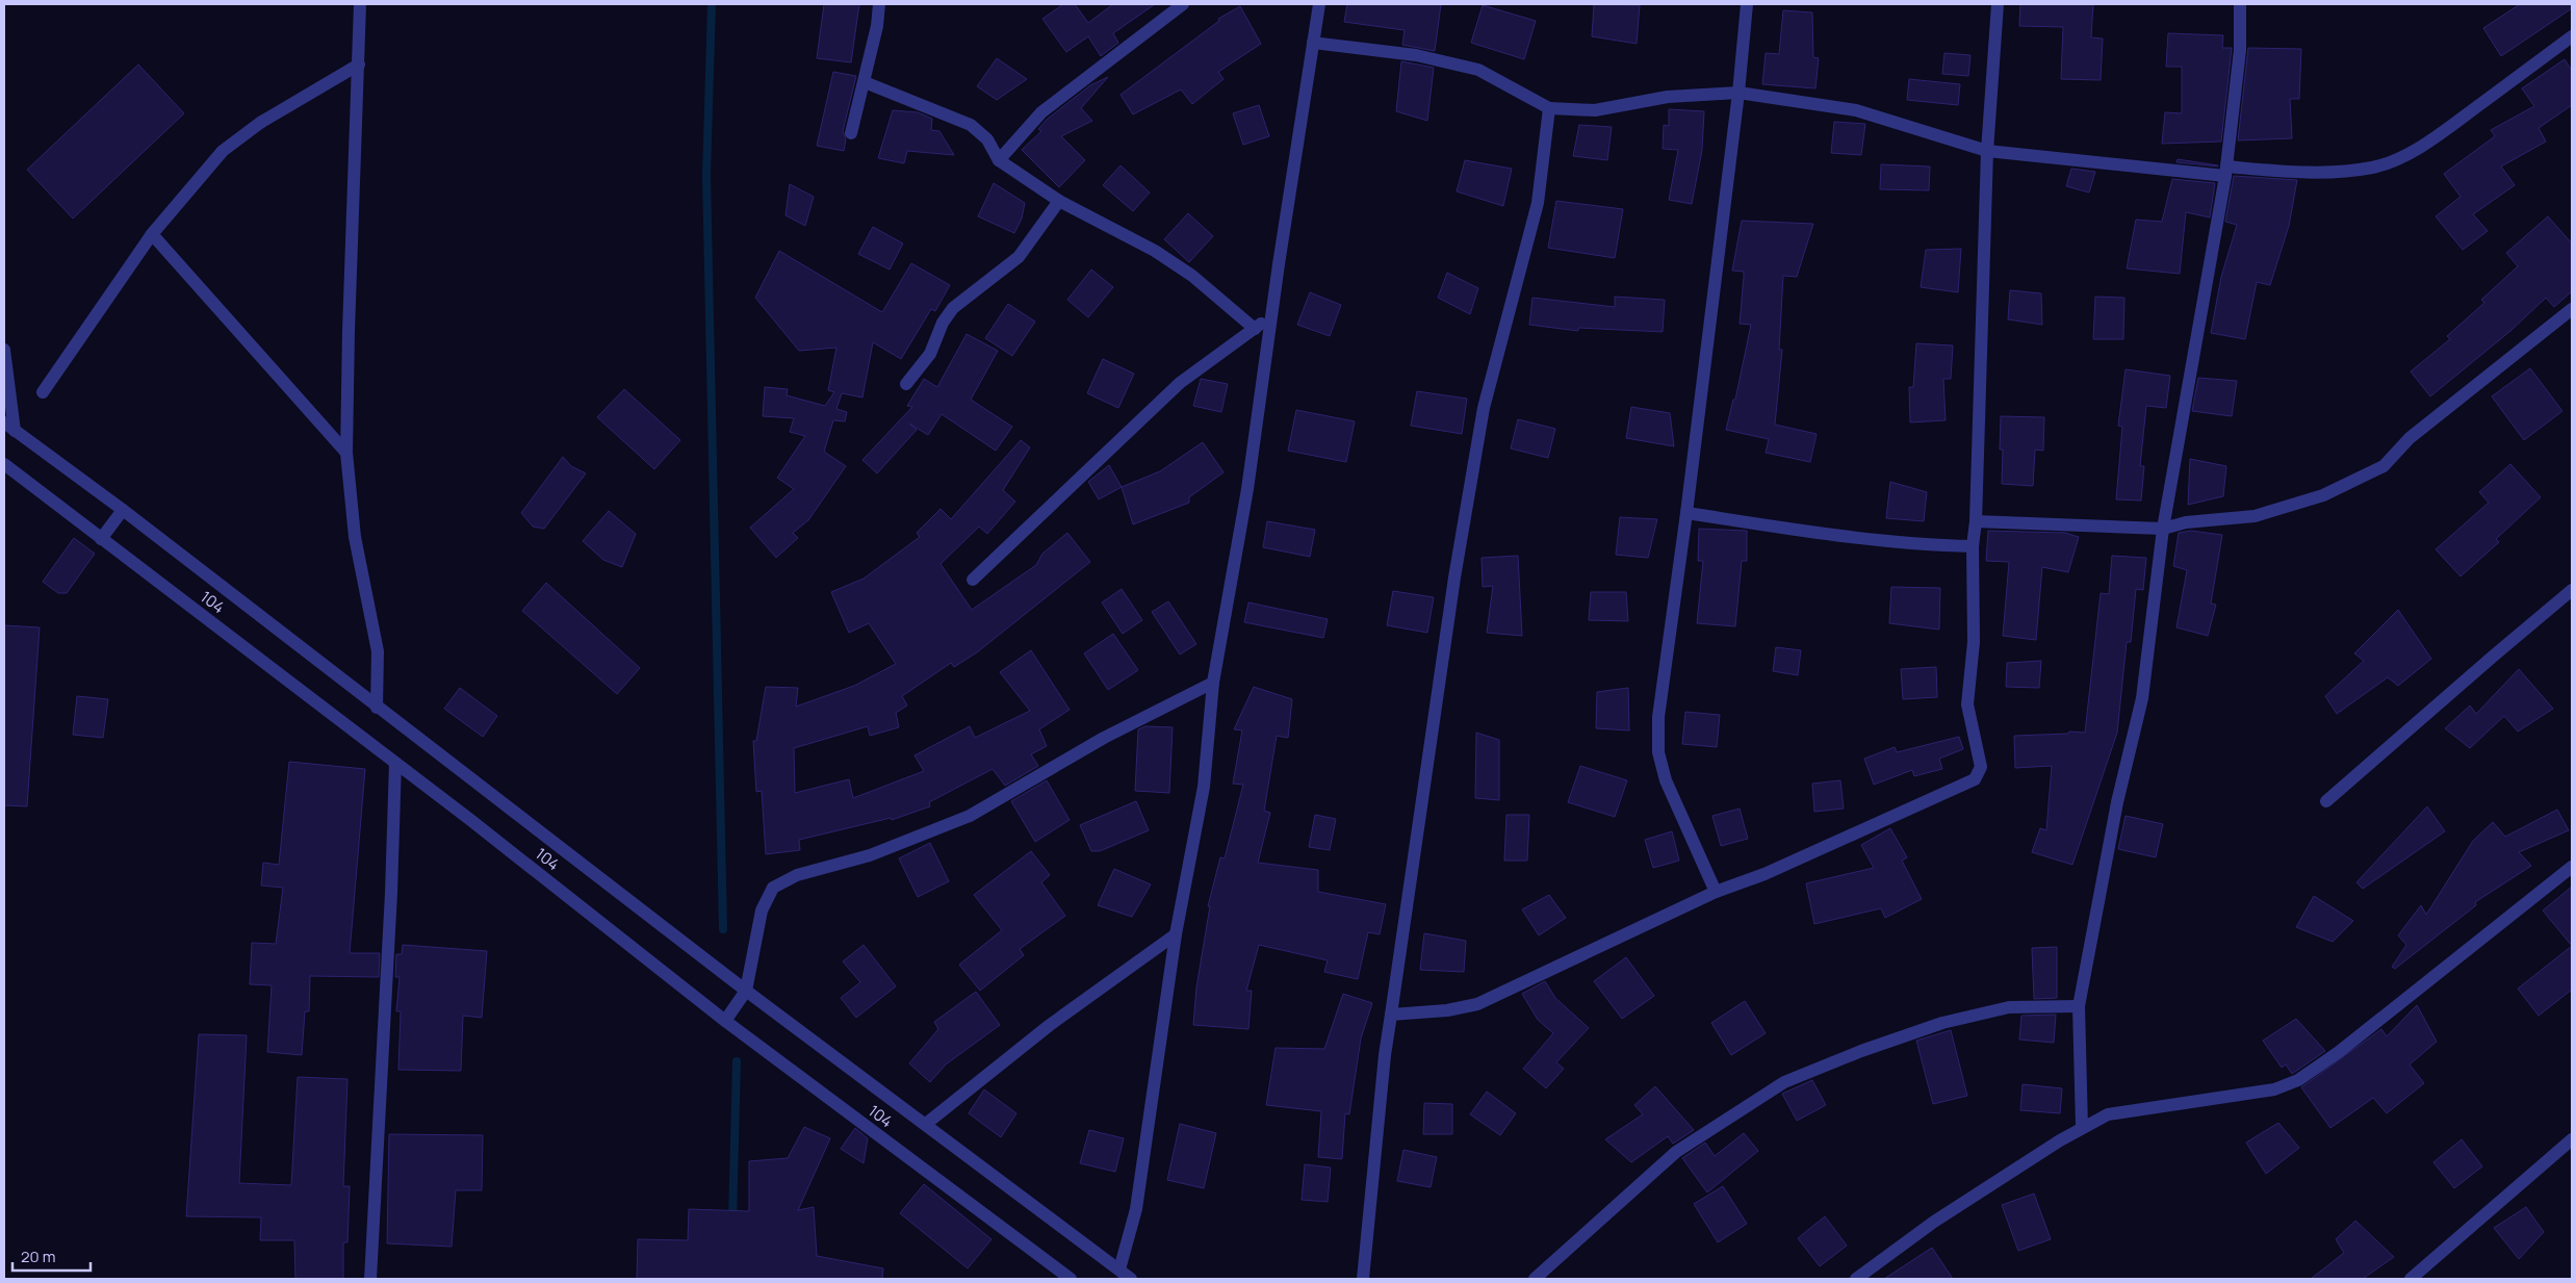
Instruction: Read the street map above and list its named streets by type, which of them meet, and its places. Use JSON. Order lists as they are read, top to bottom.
{
  "streets": {
    "street": ["104"]
  },
  "scale_bar": "20 m"
}
